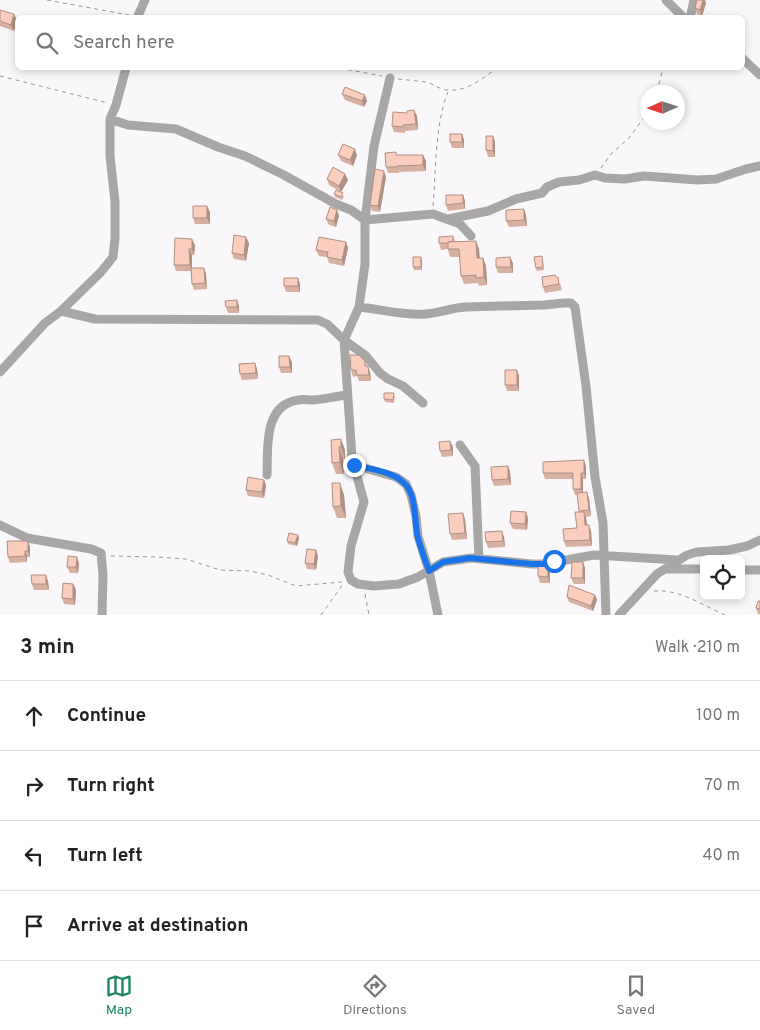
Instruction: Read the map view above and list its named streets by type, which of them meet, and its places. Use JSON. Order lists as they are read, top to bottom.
{
  "north": "left",
  "page": {
    "search": "Search here",
    "heading": ["3 min", "Walk · 210 m"],
    "list": [
      ["Continue", "100 m"],
      ["Turn right", "70 m"],
      ["Turn left", "40 m"],
      "Arrive at destination"
    ],
    "nav": ["Map", "Directions", "Saved"]
  }
}
